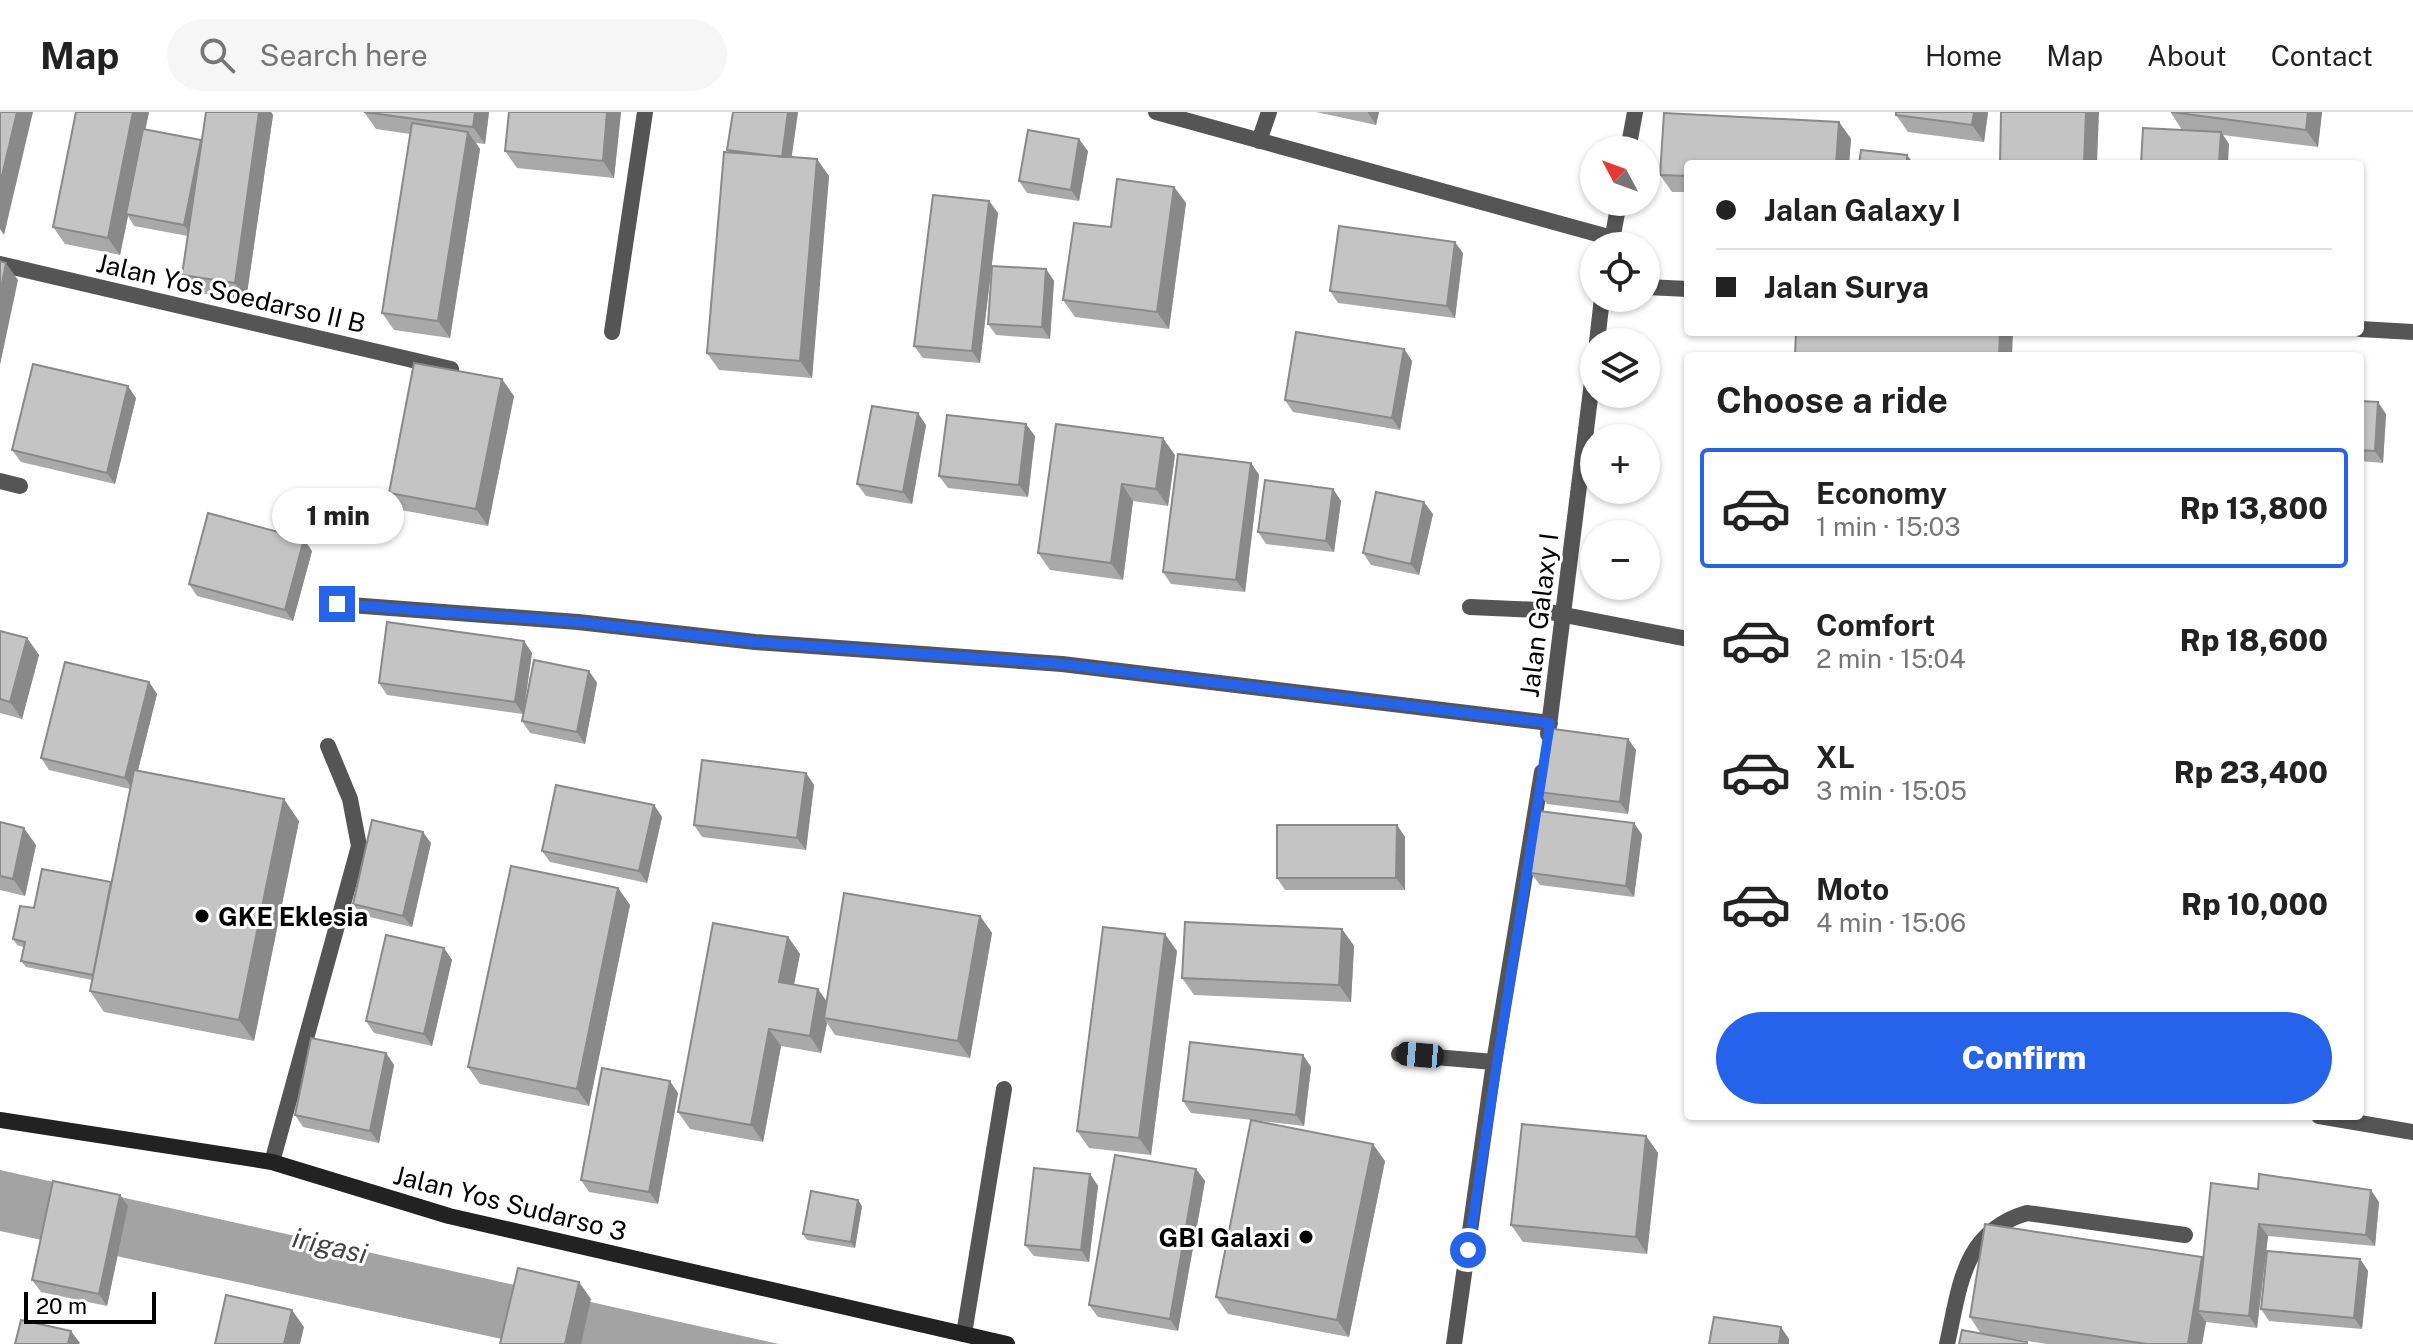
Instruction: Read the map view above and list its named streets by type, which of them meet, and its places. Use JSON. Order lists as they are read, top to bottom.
{
  "streets": {
    "street": ["Jalan Yos Soedarso II B", "Jalan Galaxy I", "Jalan Yos Sudarso 3"]
  },
  "water": ["irigasi"],
  "places": ["GKE Eklesia", "GBI Galaxi"],
  "scale_bar": "20 m",
  "north": "top left",
  "page": {
    "header": "Map",
    "search": "Search here",
    "nav": [
      "Home",
      "Map",
      "About",
      "Contact"
    ],
    "map_buttons": ["+", "−"],
    "banner": ["Jalan Galaxy I", "Jalan Surya"],
    "heading": "Choose a ride",
    "list": [
      {
        "name": "Economy",
        "note": "1 min · 15:03",
        "value": "Rp 13,800"
      },
      {
        "name": "Comfort",
        "note": "2 min · 15:04",
        "value": "Rp 18,600"
      },
      {
        "name": "XL",
        "note": "3 min · 15:05",
        "value": "Rp 23,400"
      },
      {
        "name": "Moto",
        "note": "4 min · 15:06",
        "value": "Rp 10,000"
      }
    ],
    "bubble": "1 min",
    "buttons": "Confirm",
    "scale": "20 m"
  }
}
